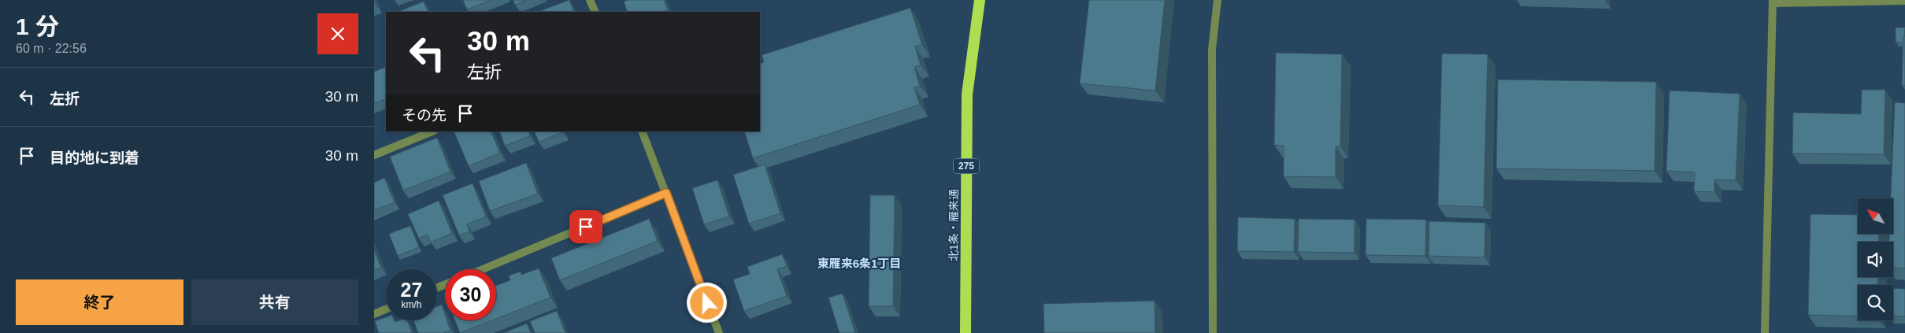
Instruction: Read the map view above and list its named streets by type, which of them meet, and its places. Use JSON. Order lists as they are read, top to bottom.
{
  "streets": {
    "highway": ["275", "北1条・雁来通"]
  },
  "districts": ["東雁来6条1丁目"],
  "north": "top left",
  "page": {
    "heading": ["1 分", "60 m · 22:56"],
    "turn": ["30 m", "左折"],
    "list": [
      {
        "name": "左折",
        "value": "30 m"
      },
      {
        "name": "目的地に到着",
        "value": "30 m"
      }
    ],
    "then": "その先",
    "speed": "27 km/h",
    "limit": "30",
    "buttons": ["終了", "共有"]
  }
}
